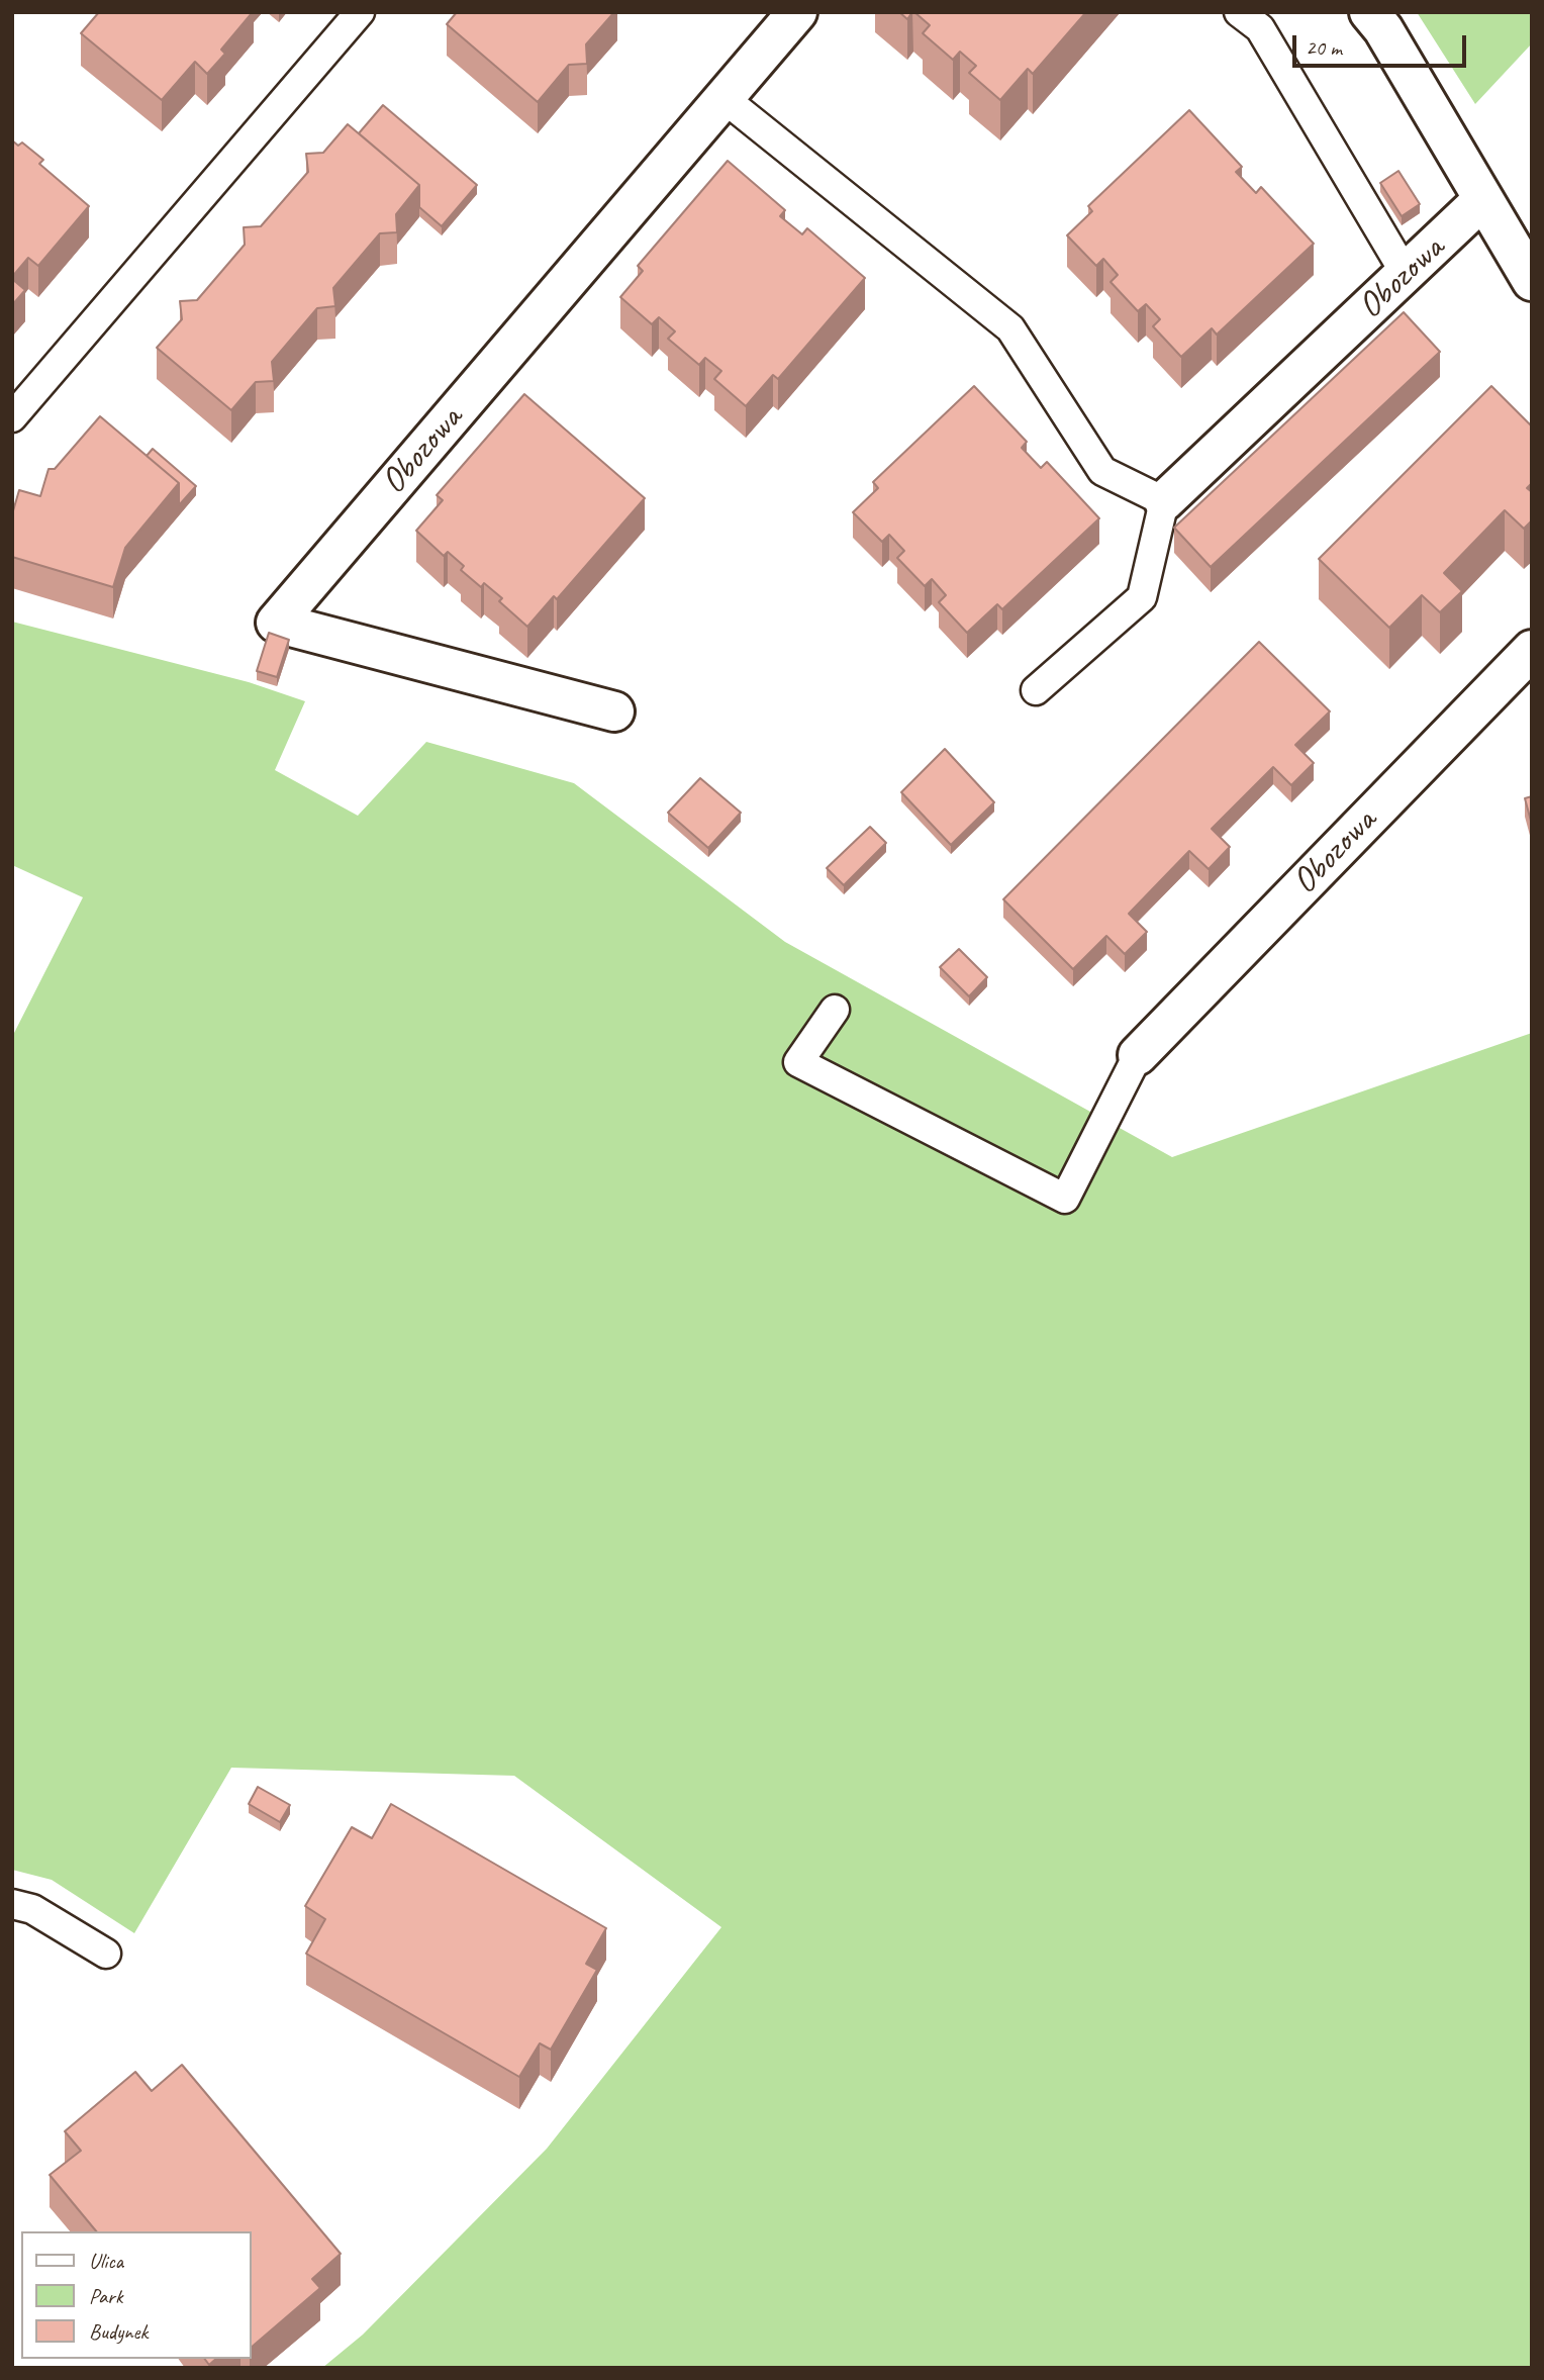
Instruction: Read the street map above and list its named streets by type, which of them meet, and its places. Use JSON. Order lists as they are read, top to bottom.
{
  "streets": {
    "street": ["Obozowa"]
  },
  "legend": ["Ulica", "Park", "Budynek"],
  "scale_bar": "20 m"
}
